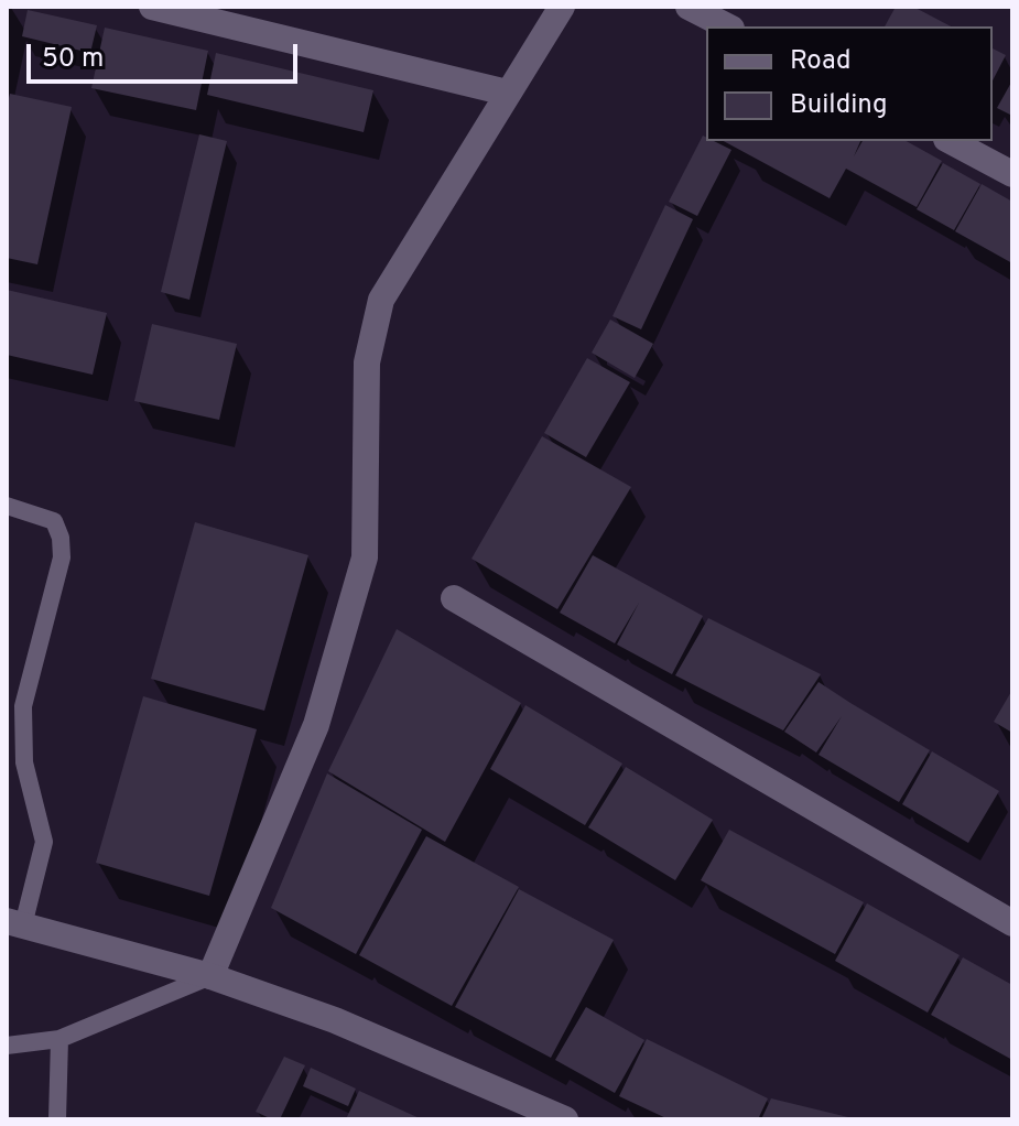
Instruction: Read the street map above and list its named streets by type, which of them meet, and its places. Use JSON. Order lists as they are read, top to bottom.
{
  "legend": ["Road", "Building"],
  "scale_bar": "50 m"
}
